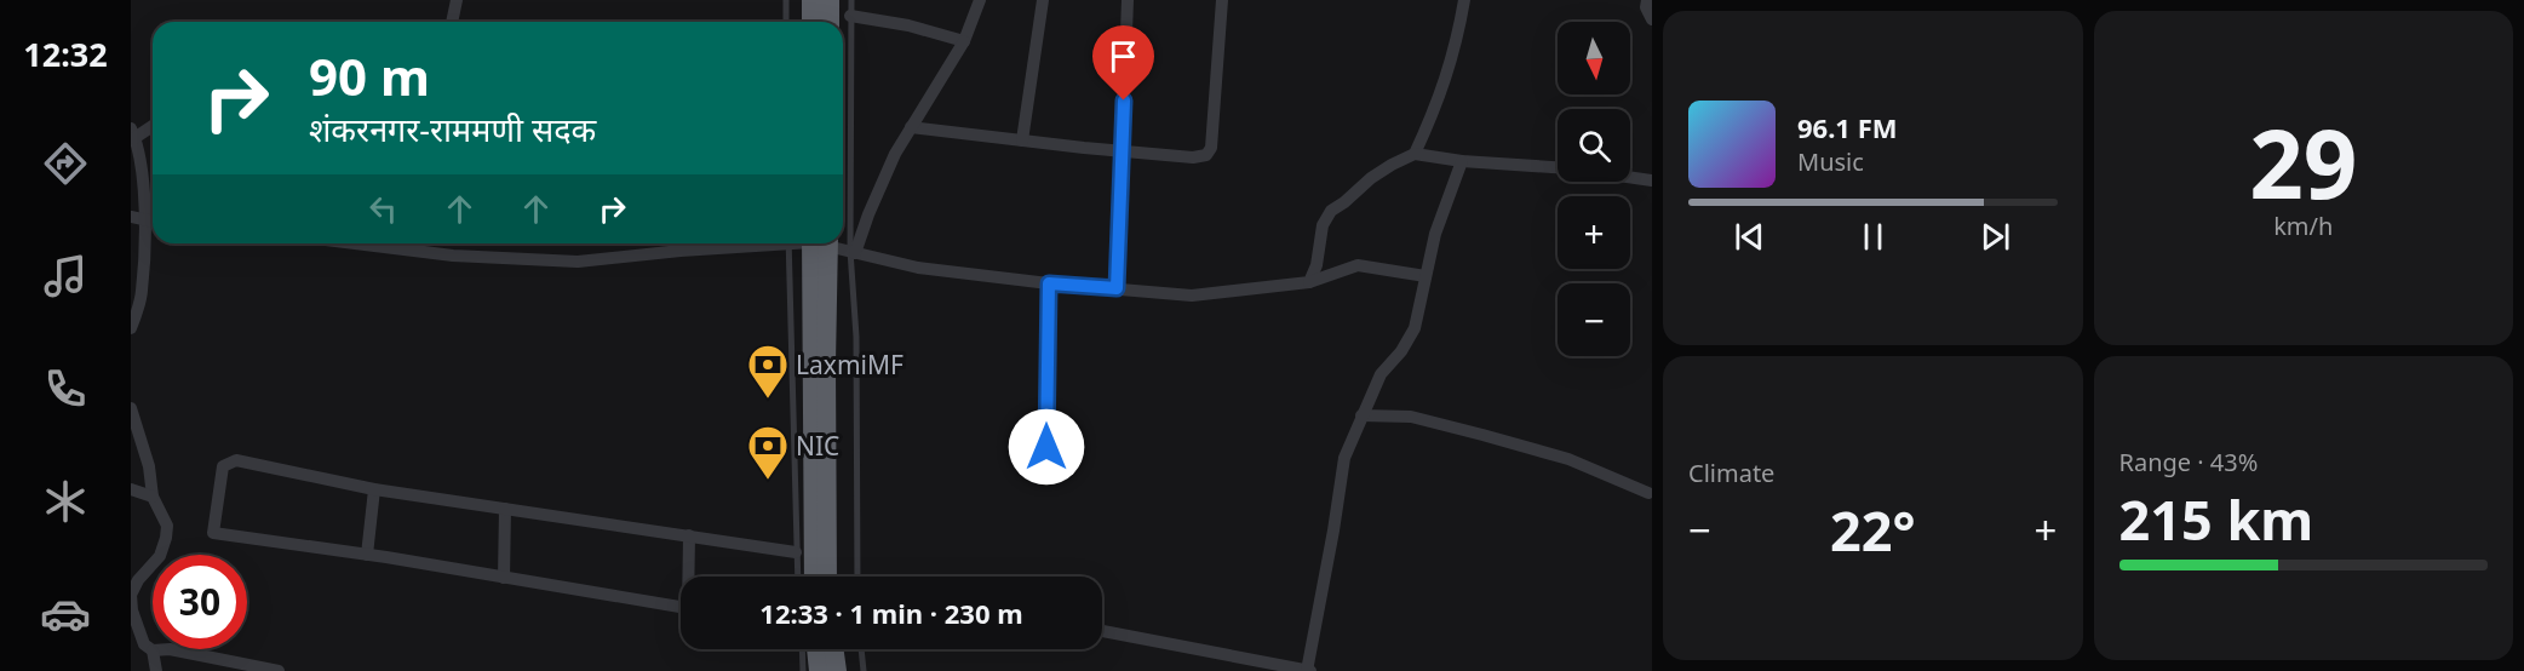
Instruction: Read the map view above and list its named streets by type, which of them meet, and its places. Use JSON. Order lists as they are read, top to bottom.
{
  "places": {
    "bank": ["LaxmiMF", "NIC"]
  },
  "north": "bottom",
  "page": {
    "tabs": "12:32",
    "tile": [
      ["29", "km/h"],
      "Climate",
      ["Range · 43%", "215 km"]
    ],
    "map_buttons": ["+", "−"],
    "turn": ["90 m", "शंकरनगर-राममणी सदक"],
    "song": ["96.1 FM", "Music"],
    "heat": ["−", "22°", "+"],
    "limit": "30",
    "trip": "12:33 · 1 min · 230 m"
  }
}
